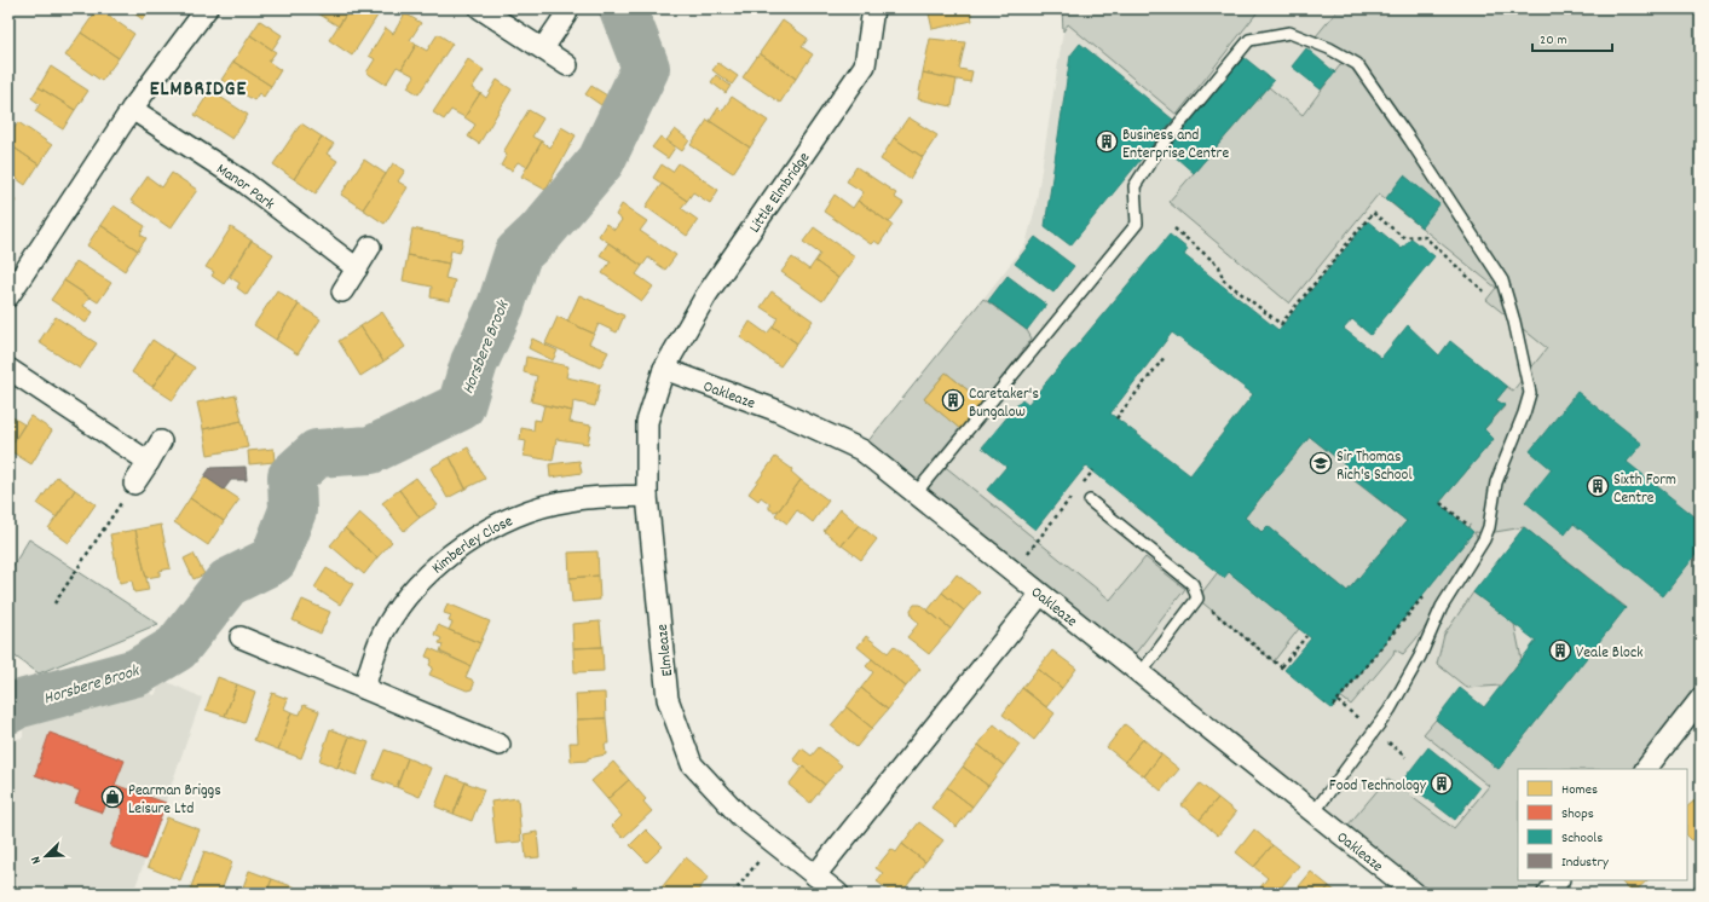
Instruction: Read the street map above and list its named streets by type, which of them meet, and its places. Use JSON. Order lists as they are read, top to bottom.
{
  "streets": {
    "street": [
      "Manor Park",
      "Little Elmbridge",
      "Oakleaze",
      "Kimberley Close",
      "Elmleaze"
    ]
  },
  "crossings": [
    ["Little Elmbridge", "Oakleaze"],
    ["Little Elmbridge", "Elmleaze"],
    ["Oakleaze", "Elmleaze"],
    ["Kimberley Close", "Elmleaze"]
  ],
  "districts": ["ELMBRIDGE"],
  "water": ["Horsbere Brook"],
  "places": {
    "building": [
      "Business and Enterprise Centre",
      "Caretaker's Bungalow",
      "Sixth Form Centre",
      "Veale Block",
      "Food Technology"
    ],
    "school or university": ["Sir Thomas Rich's School"],
    "shop": ["Pearman Briggs Leisure Ltd"]
  },
  "legend": [
    "Homes",
    "Shops",
    "Schools",
    "Industry"
  ],
  "scale_bar": "20 m",
  "north": "bottom left"
}
